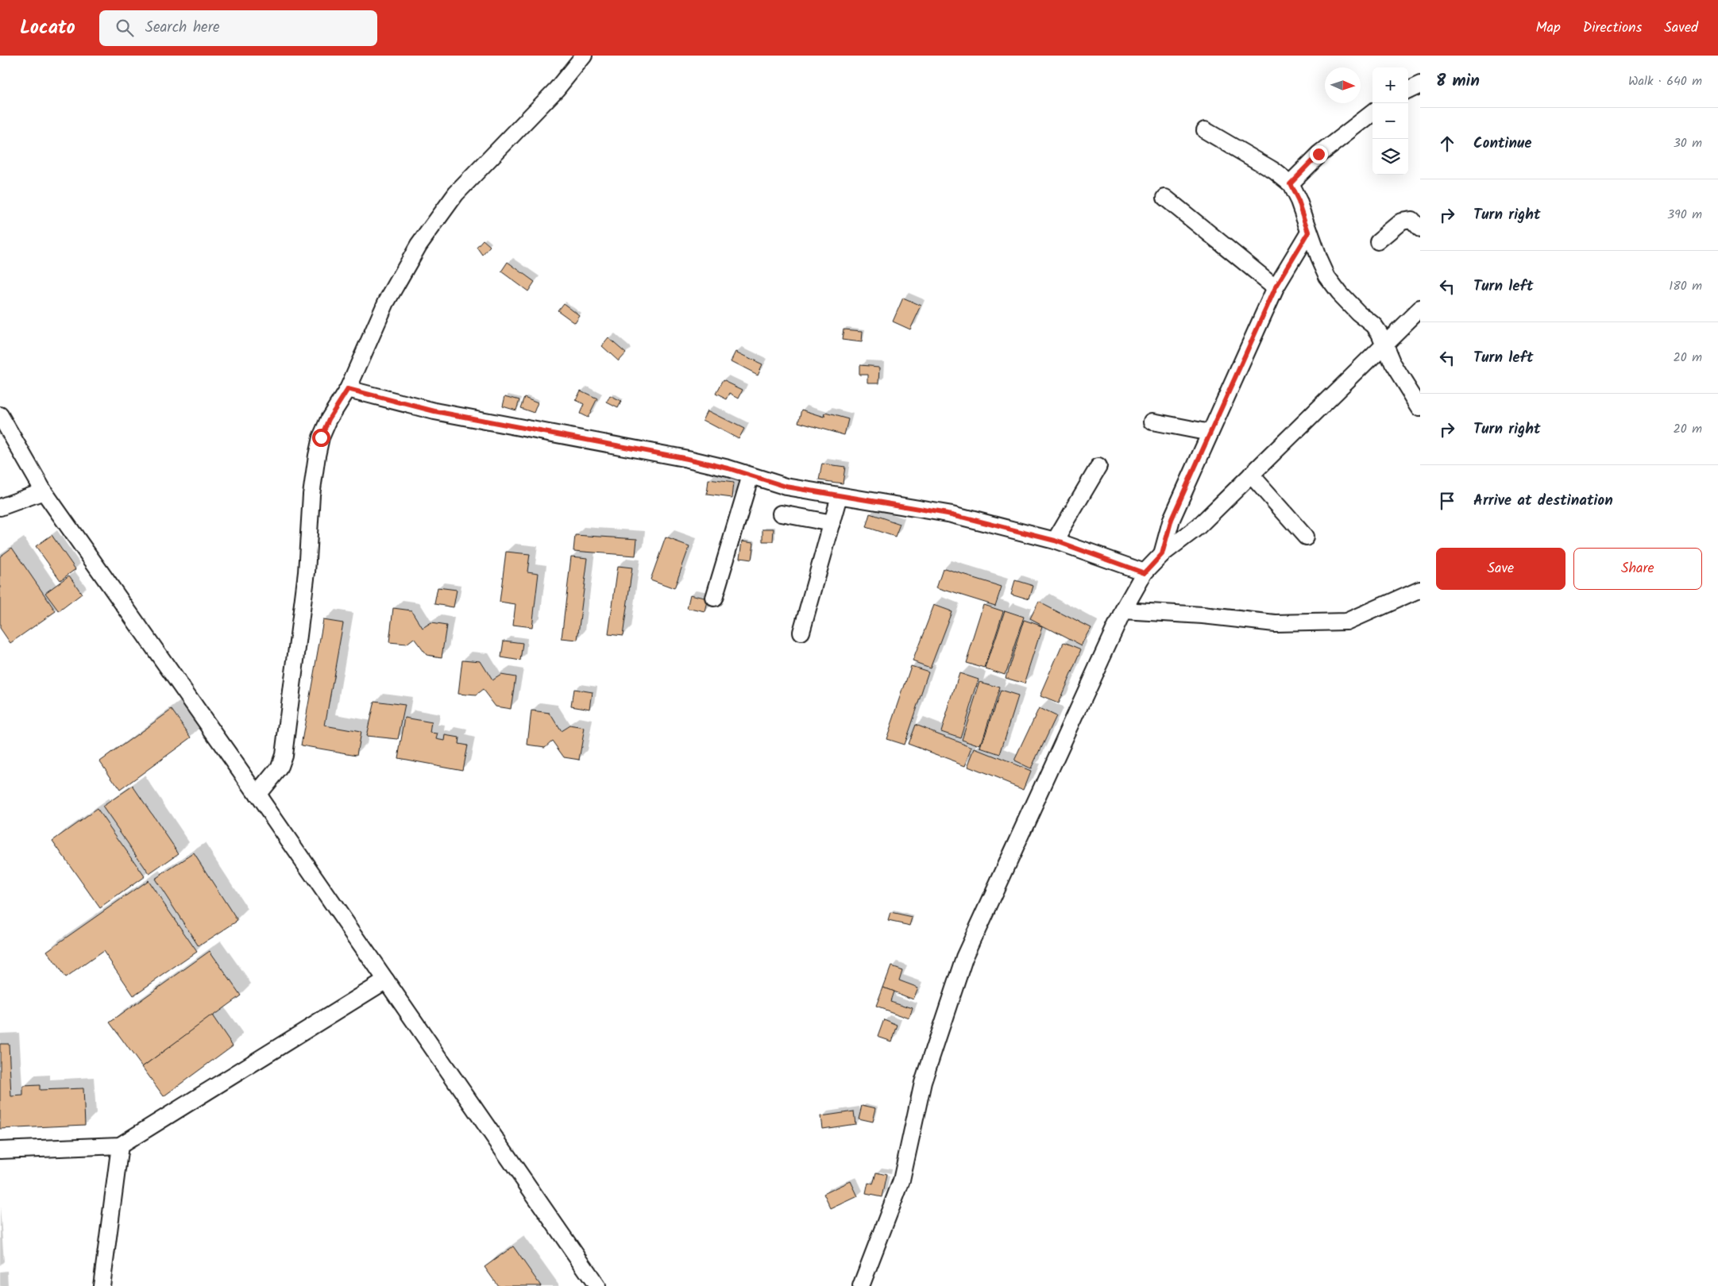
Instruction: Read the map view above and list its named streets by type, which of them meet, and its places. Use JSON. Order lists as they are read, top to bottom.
{
  "north": "right",
  "page": {
    "header": "Locato",
    "search": "Search here",
    "nav": ["Map", "Directions", "Saved"],
    "heading": ["8 min", "Walk · 640 m"],
    "map_buttons": ["+", "−"],
    "list": [
      ["Continue", "30 m"],
      ["Turn right", "390 m"],
      ["Turn left", "180 m"],
      ["Turn left", "20 m"],
      ["Turn right", "20 m"],
      "Arrive at destination"
    ],
    "buttons": ["Save", "Share"]
  }
}
